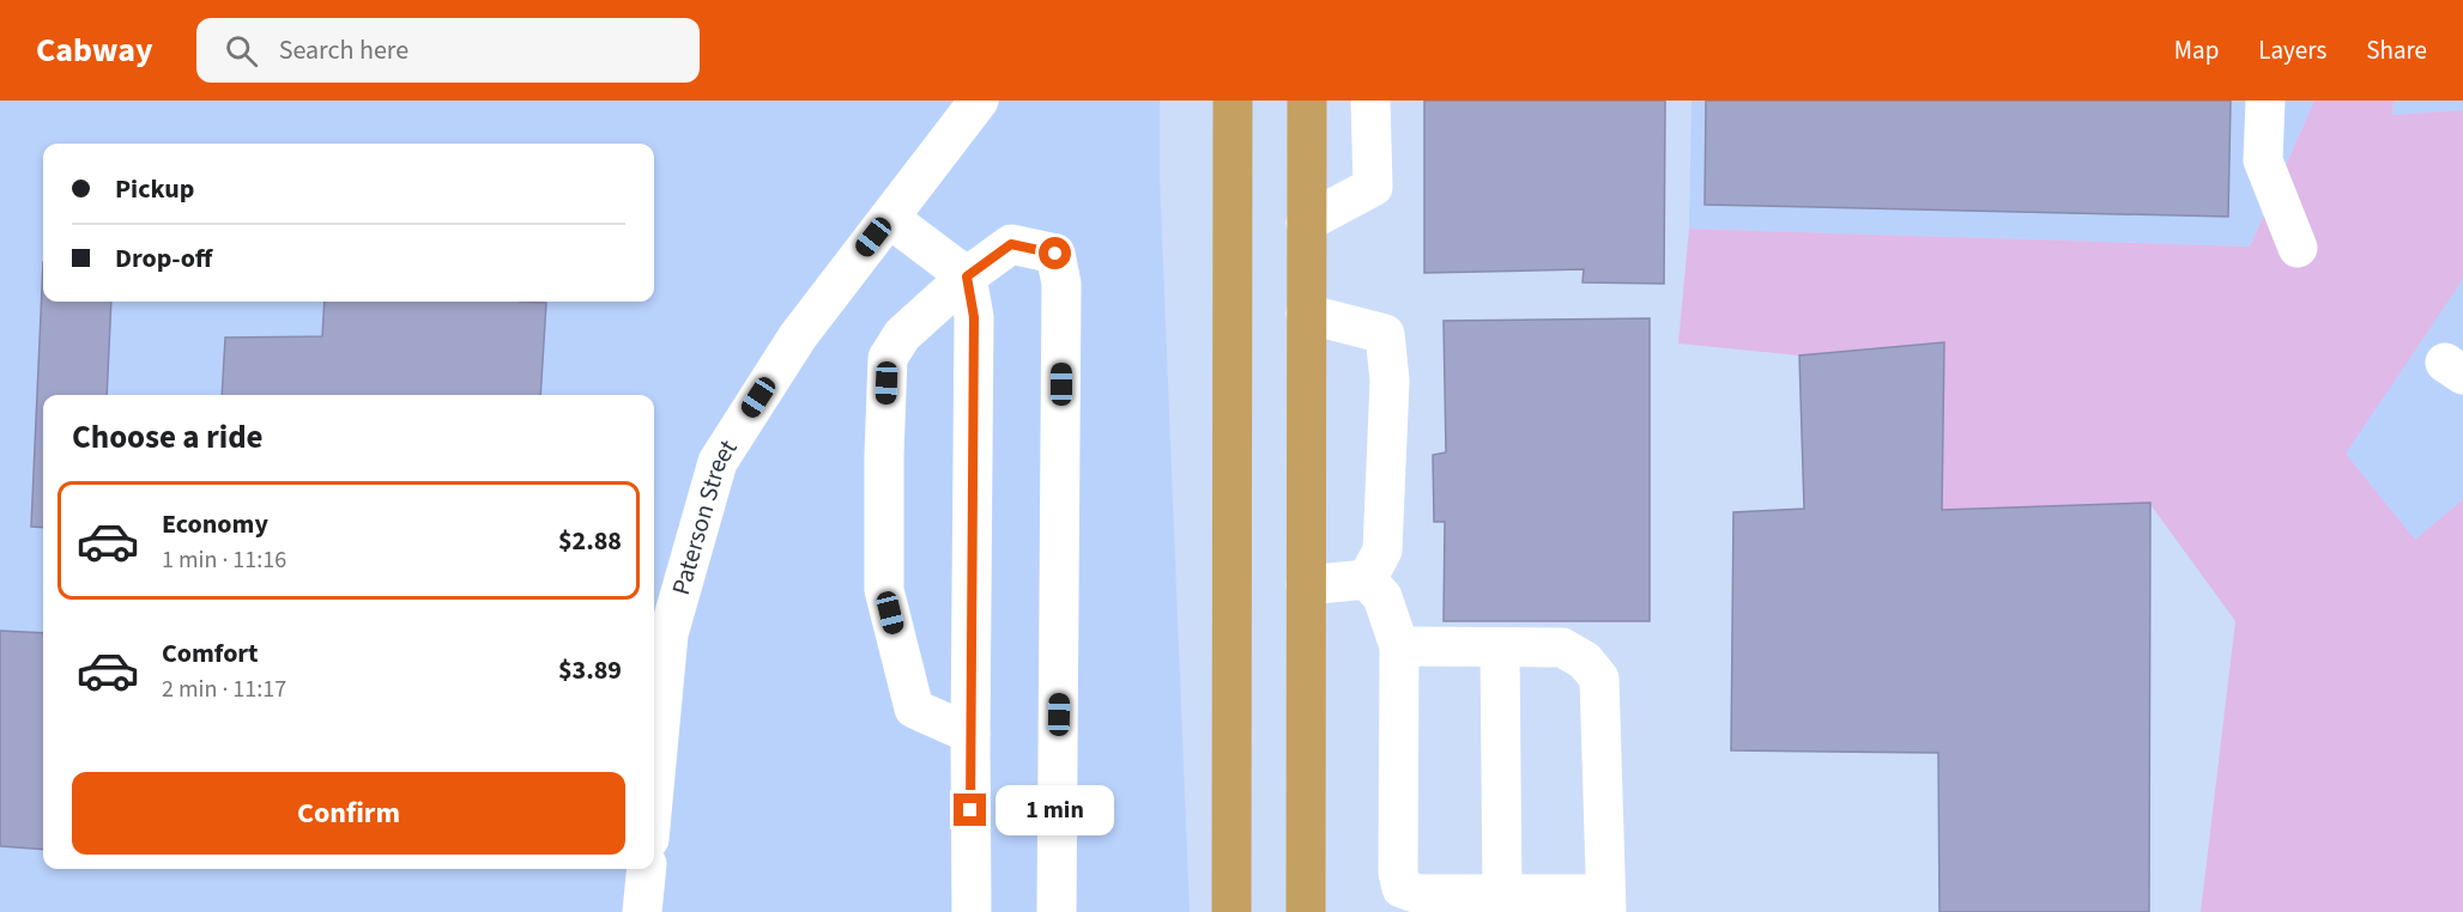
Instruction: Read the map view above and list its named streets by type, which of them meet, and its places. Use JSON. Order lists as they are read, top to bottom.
{
  "streets": {
    "street": ["Paterson Street"]
  },
  "page": {
    "header": "Cabway",
    "search": "Search here",
    "nav": ["Map", "Layers", "Share"],
    "banner": ["Pickup", "Drop-off"],
    "heading": "Choose a ride",
    "list": [
      {
        "name": "Economy",
        "note": "1 min · 11:16",
        "value": "$2.88"
      },
      {
        "name": "Comfort",
        "note": "2 min · 11:17",
        "value": "$3.89"
      }
    ],
    "buttons": "Confirm",
    "bubble": "1 min"
  }
}
